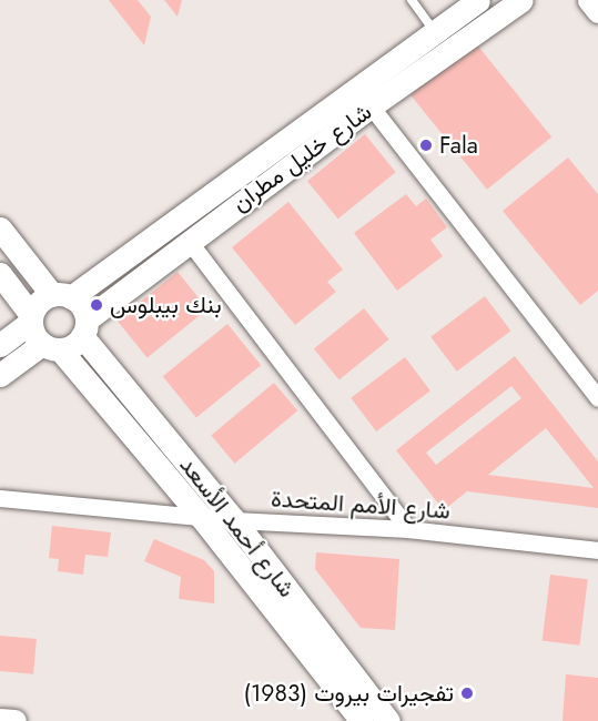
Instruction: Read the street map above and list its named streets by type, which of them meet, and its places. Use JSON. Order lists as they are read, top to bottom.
{
  "streets": {
    "street": ["شارع خليل مطران", "شارع الأمم المتحدة", "شارع أحمد الأسعد"]
  },
  "crossings": [
    ["شارع خليل مطران", "شارع أحمد الأسعد"],
    ["شارع الأمم المتحدة", "شارع أحمد الأسعد"]
  ],
  "places": ["Fala", "بنك بيبلوس", "تفجيرات بيروت (1983)"]
}
